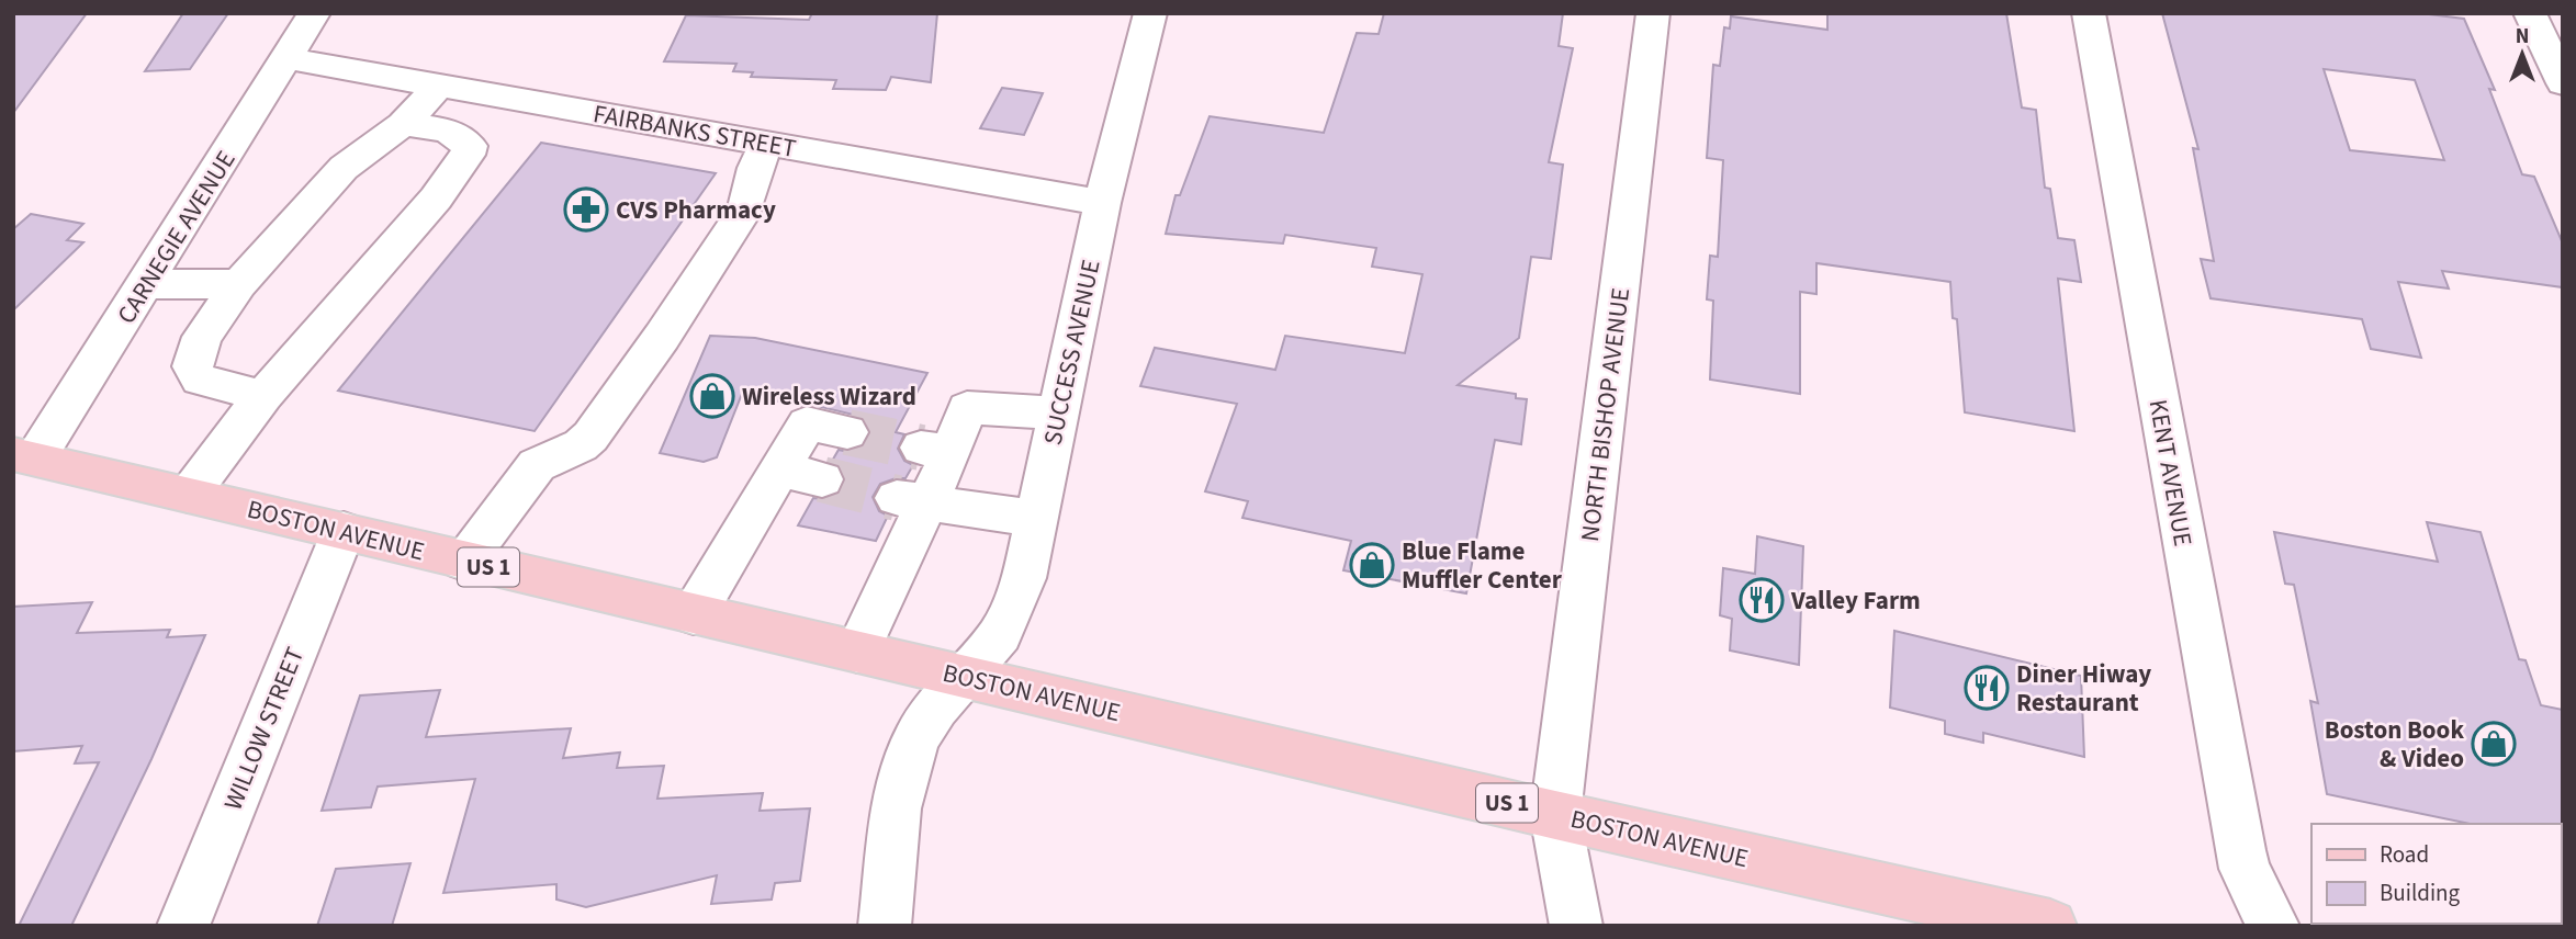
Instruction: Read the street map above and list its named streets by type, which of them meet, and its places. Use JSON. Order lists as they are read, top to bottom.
{
  "streets": {
    "main road": ["BOSTON AVENUE", "US 1"],
    "street": [
      "FAIRBANKS STREET",
      "CARNEGIE AVENUE",
      "SUCCESS AVENUE",
      "NORTH BISHOP AVENUE",
      "KENT AVENUE",
      "WILLOW STREET"
    ]
  },
  "crossings": [
    ["FAIRBANKS STREET", "CARNEGIE AVENUE"],
    ["FAIRBANKS STREET", "SUCCESS AVENUE"],
    ["CARNEGIE AVENUE", "BOSTON AVENUE"],
    ["SUCCESS AVENUE", "BOSTON AVENUE"],
    ["NORTH BISHOP AVENUE", "BOSTON AVENUE"],
    ["BOSTON AVENUE", "WILLOW STREET"]
  ],
  "places": {
    "pharmacy": ["CVS Pharmacy"],
    "shop": ["Wireless Wizard", "Blue Flame Muffler Center", "Boston Book & Video"],
    "restaurant": ["Valley Farm", "Diner Hiway Restaurant"]
  },
  "legend": ["Road", "Building"],
  "north": "top"
}
